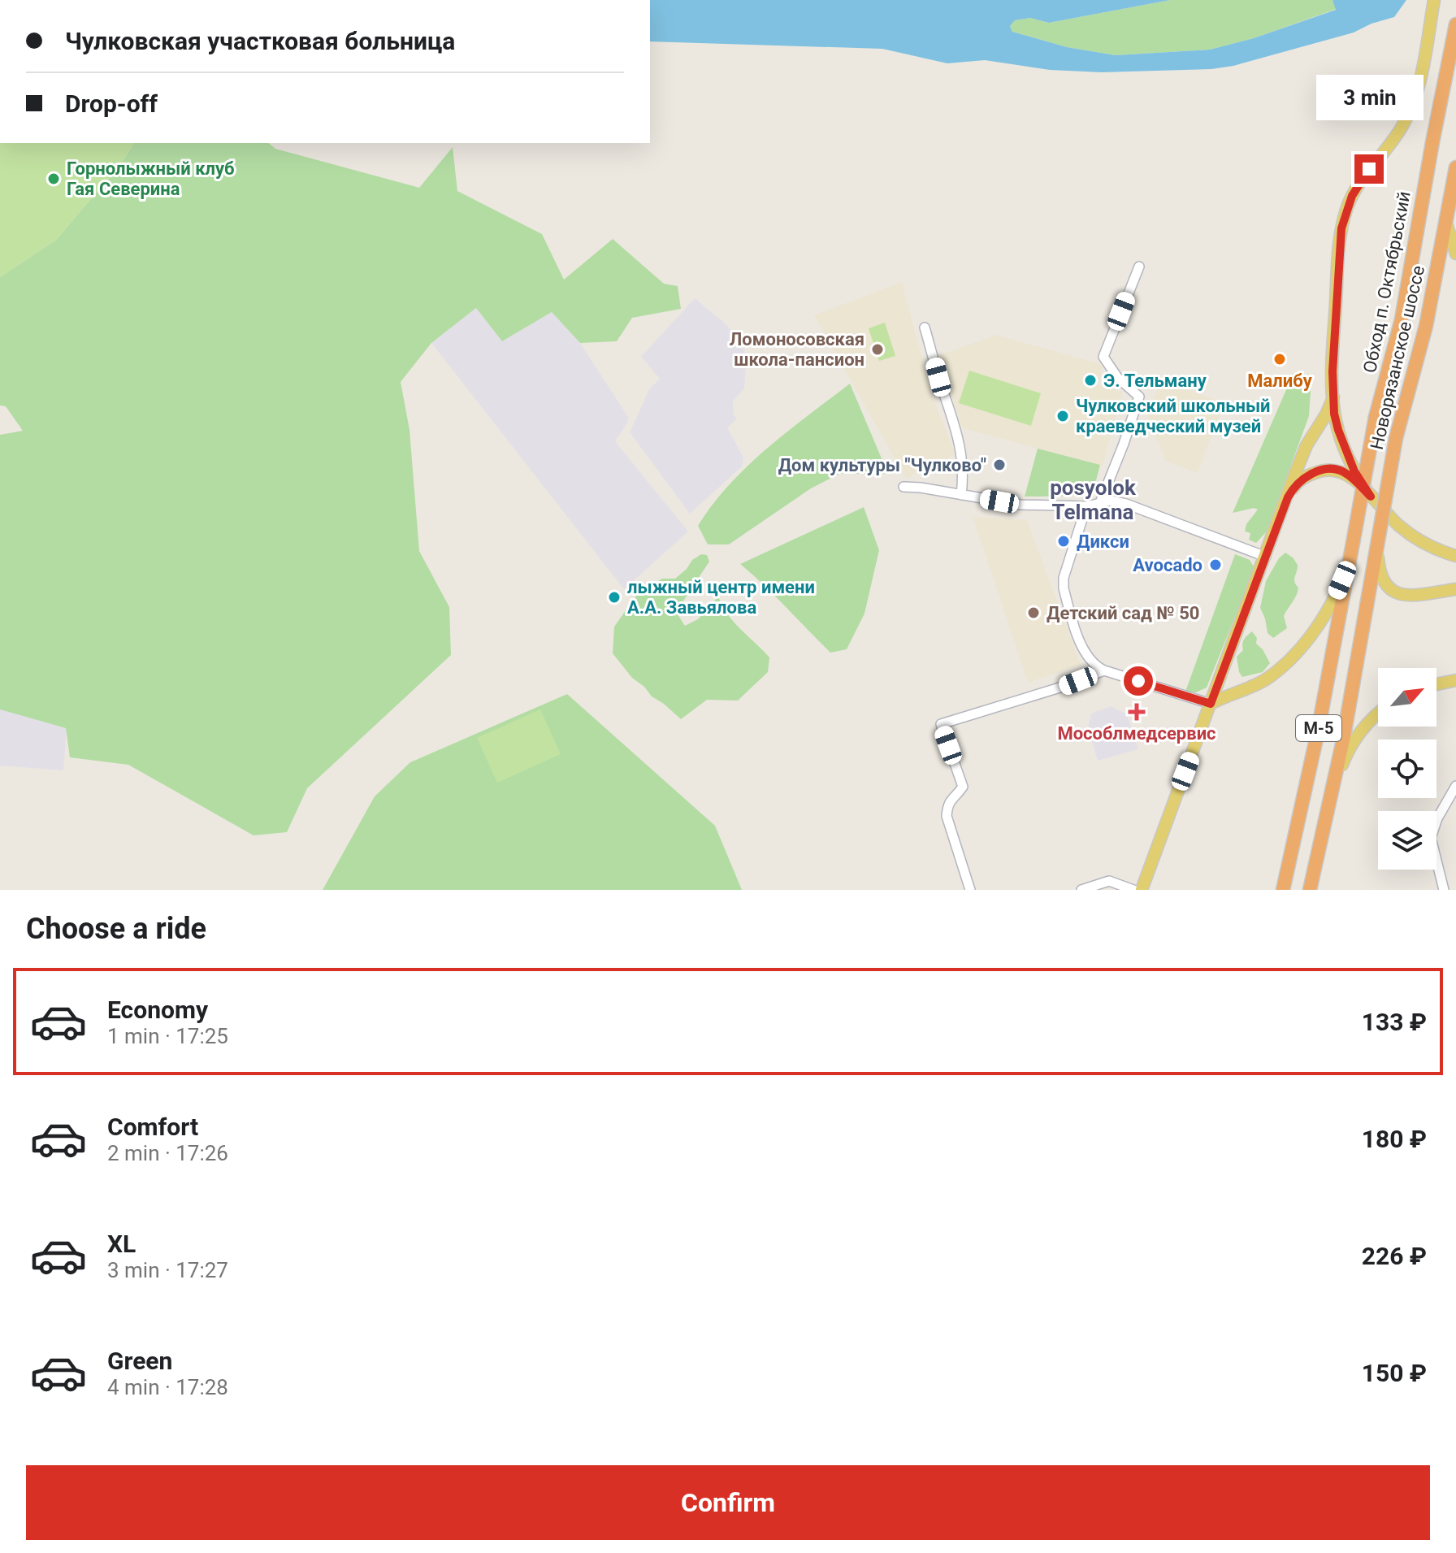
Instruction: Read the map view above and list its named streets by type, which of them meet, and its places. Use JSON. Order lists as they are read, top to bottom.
{
  "streets": {
    "highway": ["Обход п. Октябрьский", "Новорязанское шоссе", "М-5"]
  },
  "crossings": [
    ["Новорязанское шоссе", "М-5"]
  ],
  "districts": ["posyolok Telmana"],
  "places": {
    "other": [
      "Горнолыжный клуб Гая Северина",
      "Ломоносовская школа-пансион",
      "Малибу",
      "Э. Тельману",
      "Чулковский школьный краеведческий музей",
      "Дом культуры \"Чулково\"",
      "Дикси",
      "Avocado",
      "лыжный центр имени А.А. Завьялова",
      "Детский сад № 50"
    ],
    "health": ["Мособлмедсервис"]
  },
  "north": "top right",
  "page": {
    "banner": ["Чулковская участковая больница", "Drop-off"],
    "bubble": "3 min",
    "heading": "Choose a ride",
    "list": [
      {
        "name": "Economy",
        "note": "1 min · 17:25",
        "value": "133 ₽"
      },
      {
        "name": "Comfort",
        "note": "2 min · 17:26",
        "value": "180 ₽"
      },
      {
        "name": "XL",
        "note": "3 min · 17:27",
        "value": "226 ₽"
      },
      {
        "name": "Green",
        "note": "4 min · 17:28",
        "value": "150 ₽"
      }
    ],
    "buttons": "Confirm"
  }
}
